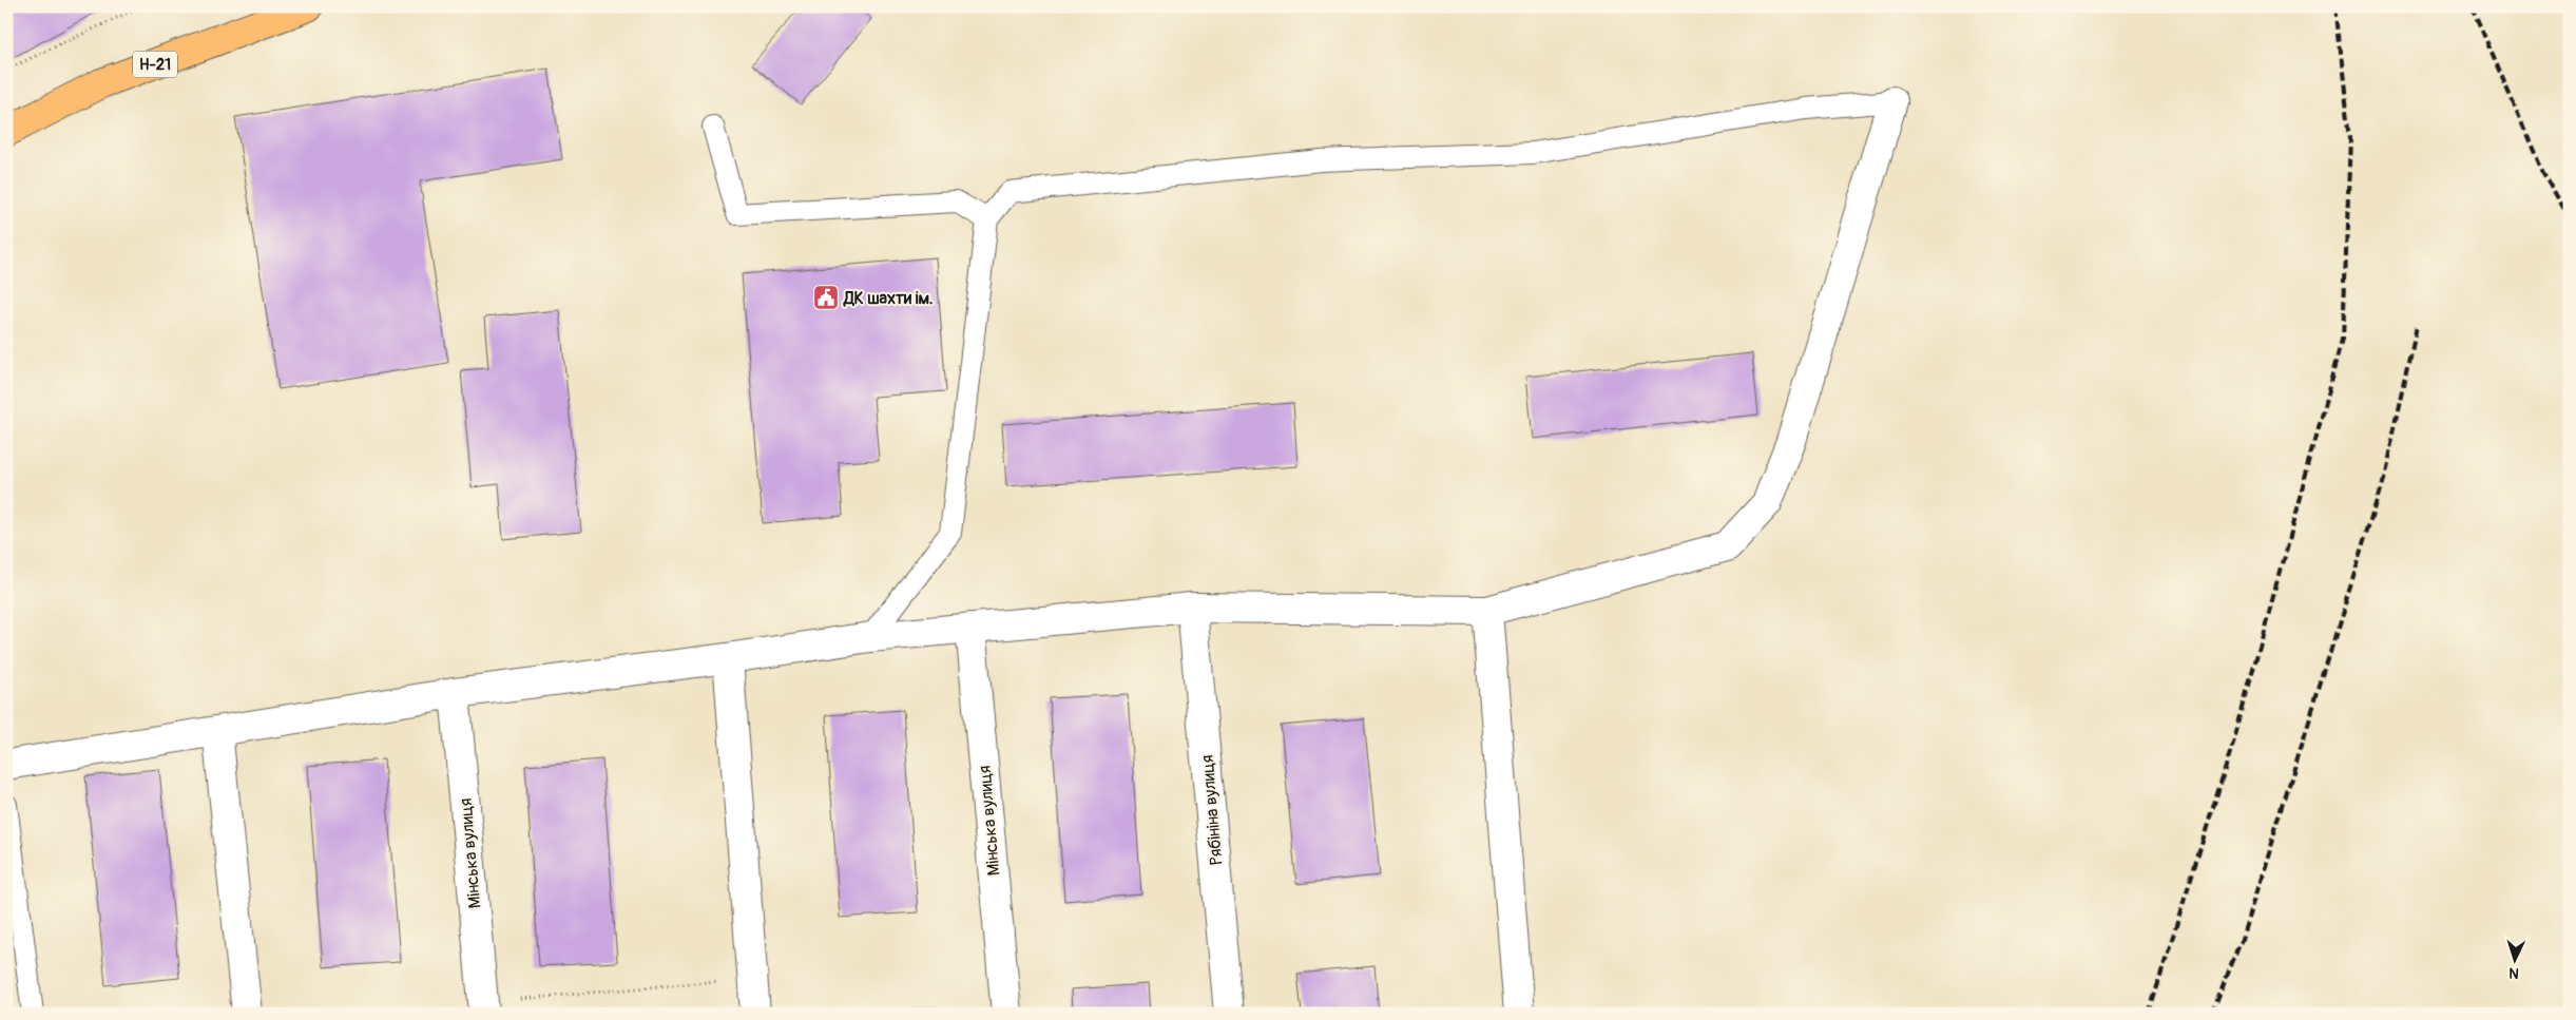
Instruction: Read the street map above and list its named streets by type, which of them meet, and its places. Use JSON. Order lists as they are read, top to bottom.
{
  "streets": {
    "main road": ["Н-21"],
    "street": ["Рябініна вулиця", "Мінська вулиця"]
  },
  "places": {
    "public building": ["ДК шахти ім."]
  },
  "north": "bottom"
}
